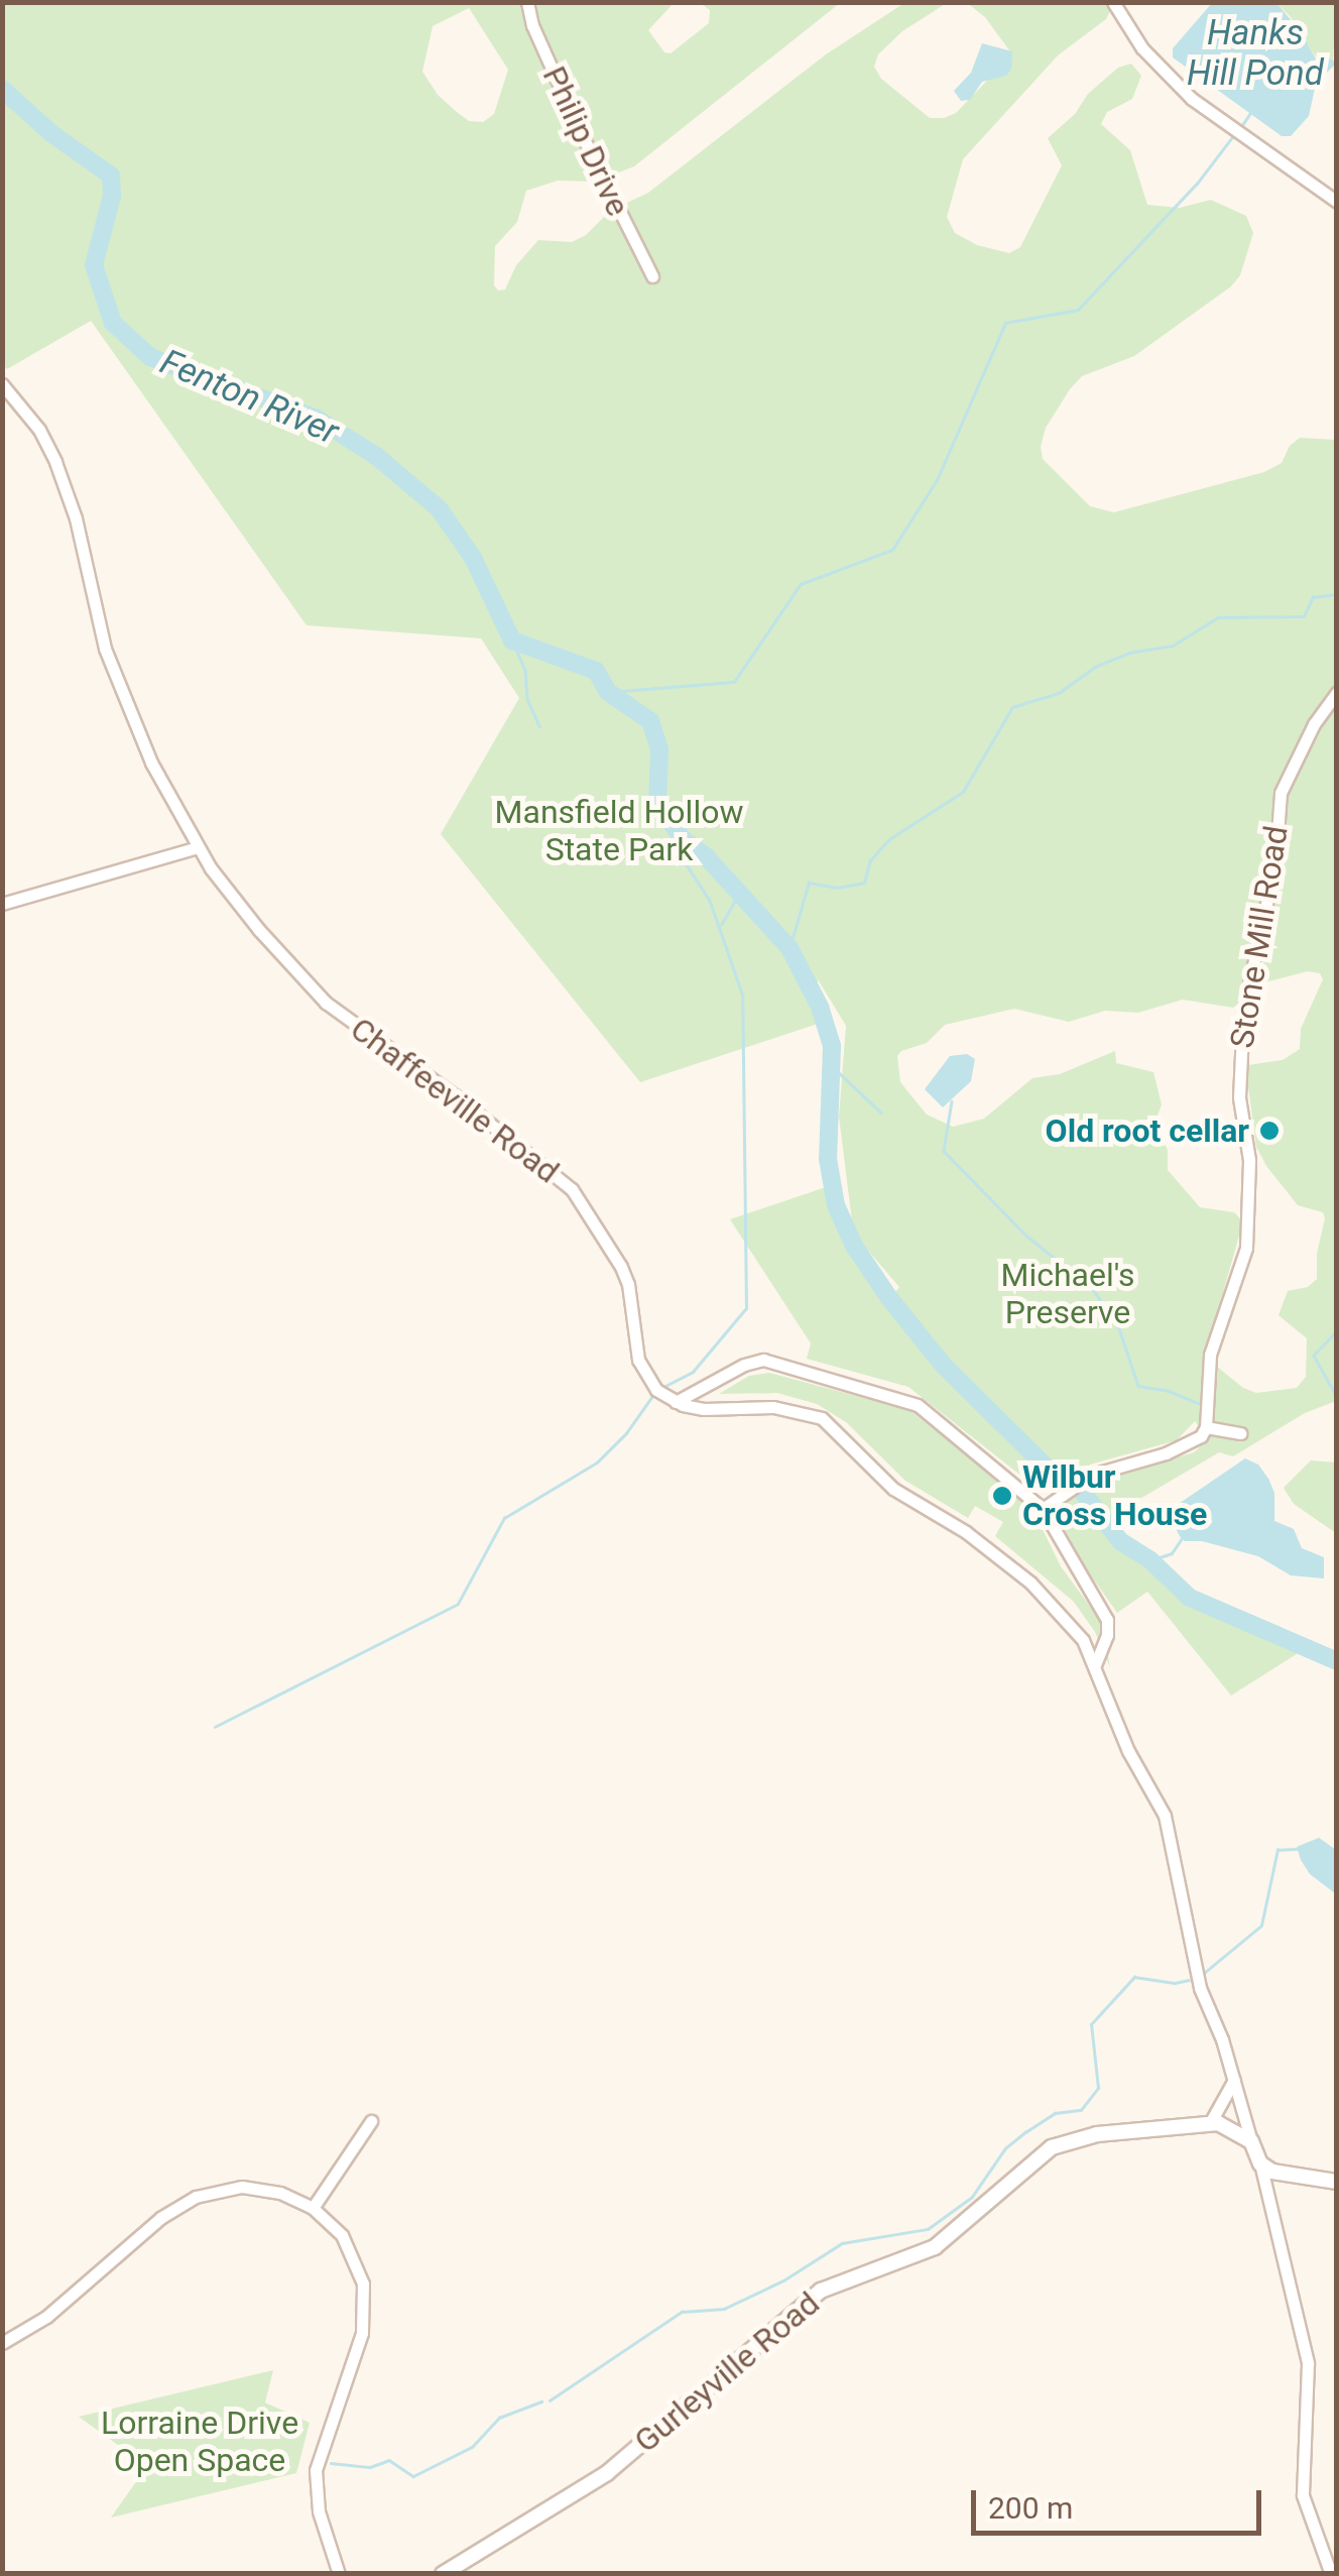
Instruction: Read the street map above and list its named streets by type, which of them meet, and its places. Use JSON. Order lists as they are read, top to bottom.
{
  "streets": {
    "street": [
      "Philip Drive",
      "Stone Mill Road",
      "Chaffeeville Road",
      "Gurleyville Road"
    ]
  },
  "water": ["Hanks Hill Pond", "Fenton River"],
  "parks": ["Mansfield Hollow State Park", "Michael's Preserve", "Lorraine Drive Open Space"],
  "places": ["Old root cellar", "Wilbur Cross House"],
  "scale_bar": "200 m"
}
